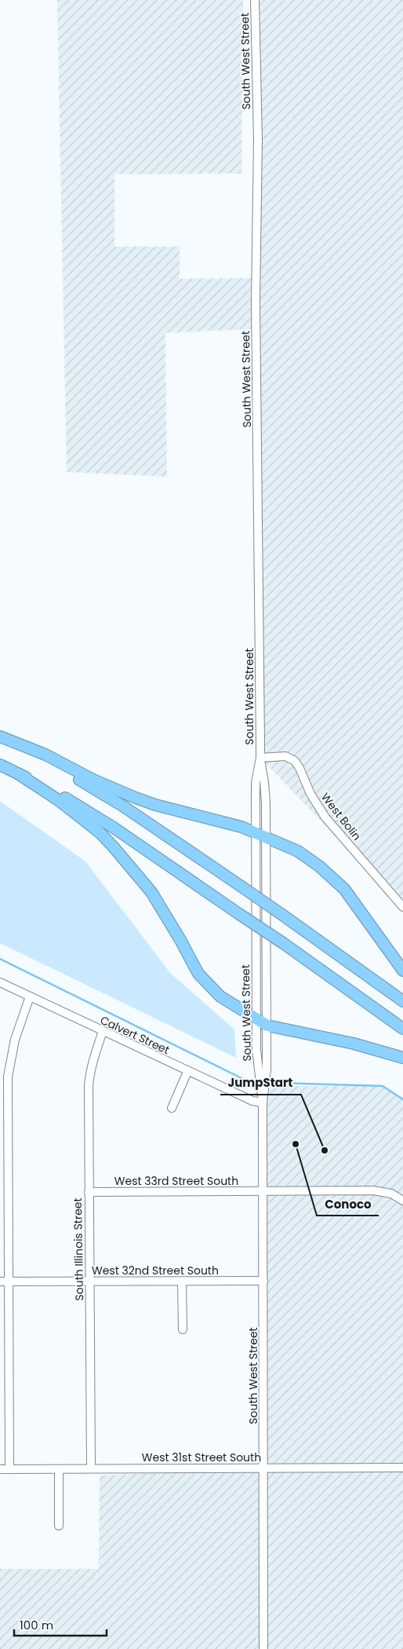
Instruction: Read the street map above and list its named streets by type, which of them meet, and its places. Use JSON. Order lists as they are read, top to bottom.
{
  "streets": {
    "street": [
      "South West Street",
      "West Bolin",
      "Calvert Street",
      "West 33rd Street South",
      "South Illinois Street",
      "West 32nd Street South",
      "West 31st Street South"
    ]
  },
  "crossings": [
    ["South West Street", "West Bolin"],
    ["South West Street", "Calvert Street"],
    ["South West Street", "West 33rd Street South"],
    ["South West Street", "West 32nd Street South"],
    ["South West Street", "West 31st Street South"],
    ["Calvert Street", "South Illinois Street"],
    ["West 33rd Street South", "South Illinois Street"],
    ["South Illinois Street", "West 32nd Street South"],
    ["South Illinois Street", "West 31st Street South"]
  ],
  "places": ["Conoco", "JumpStart"],
  "scale_bar": "100 m"
}
